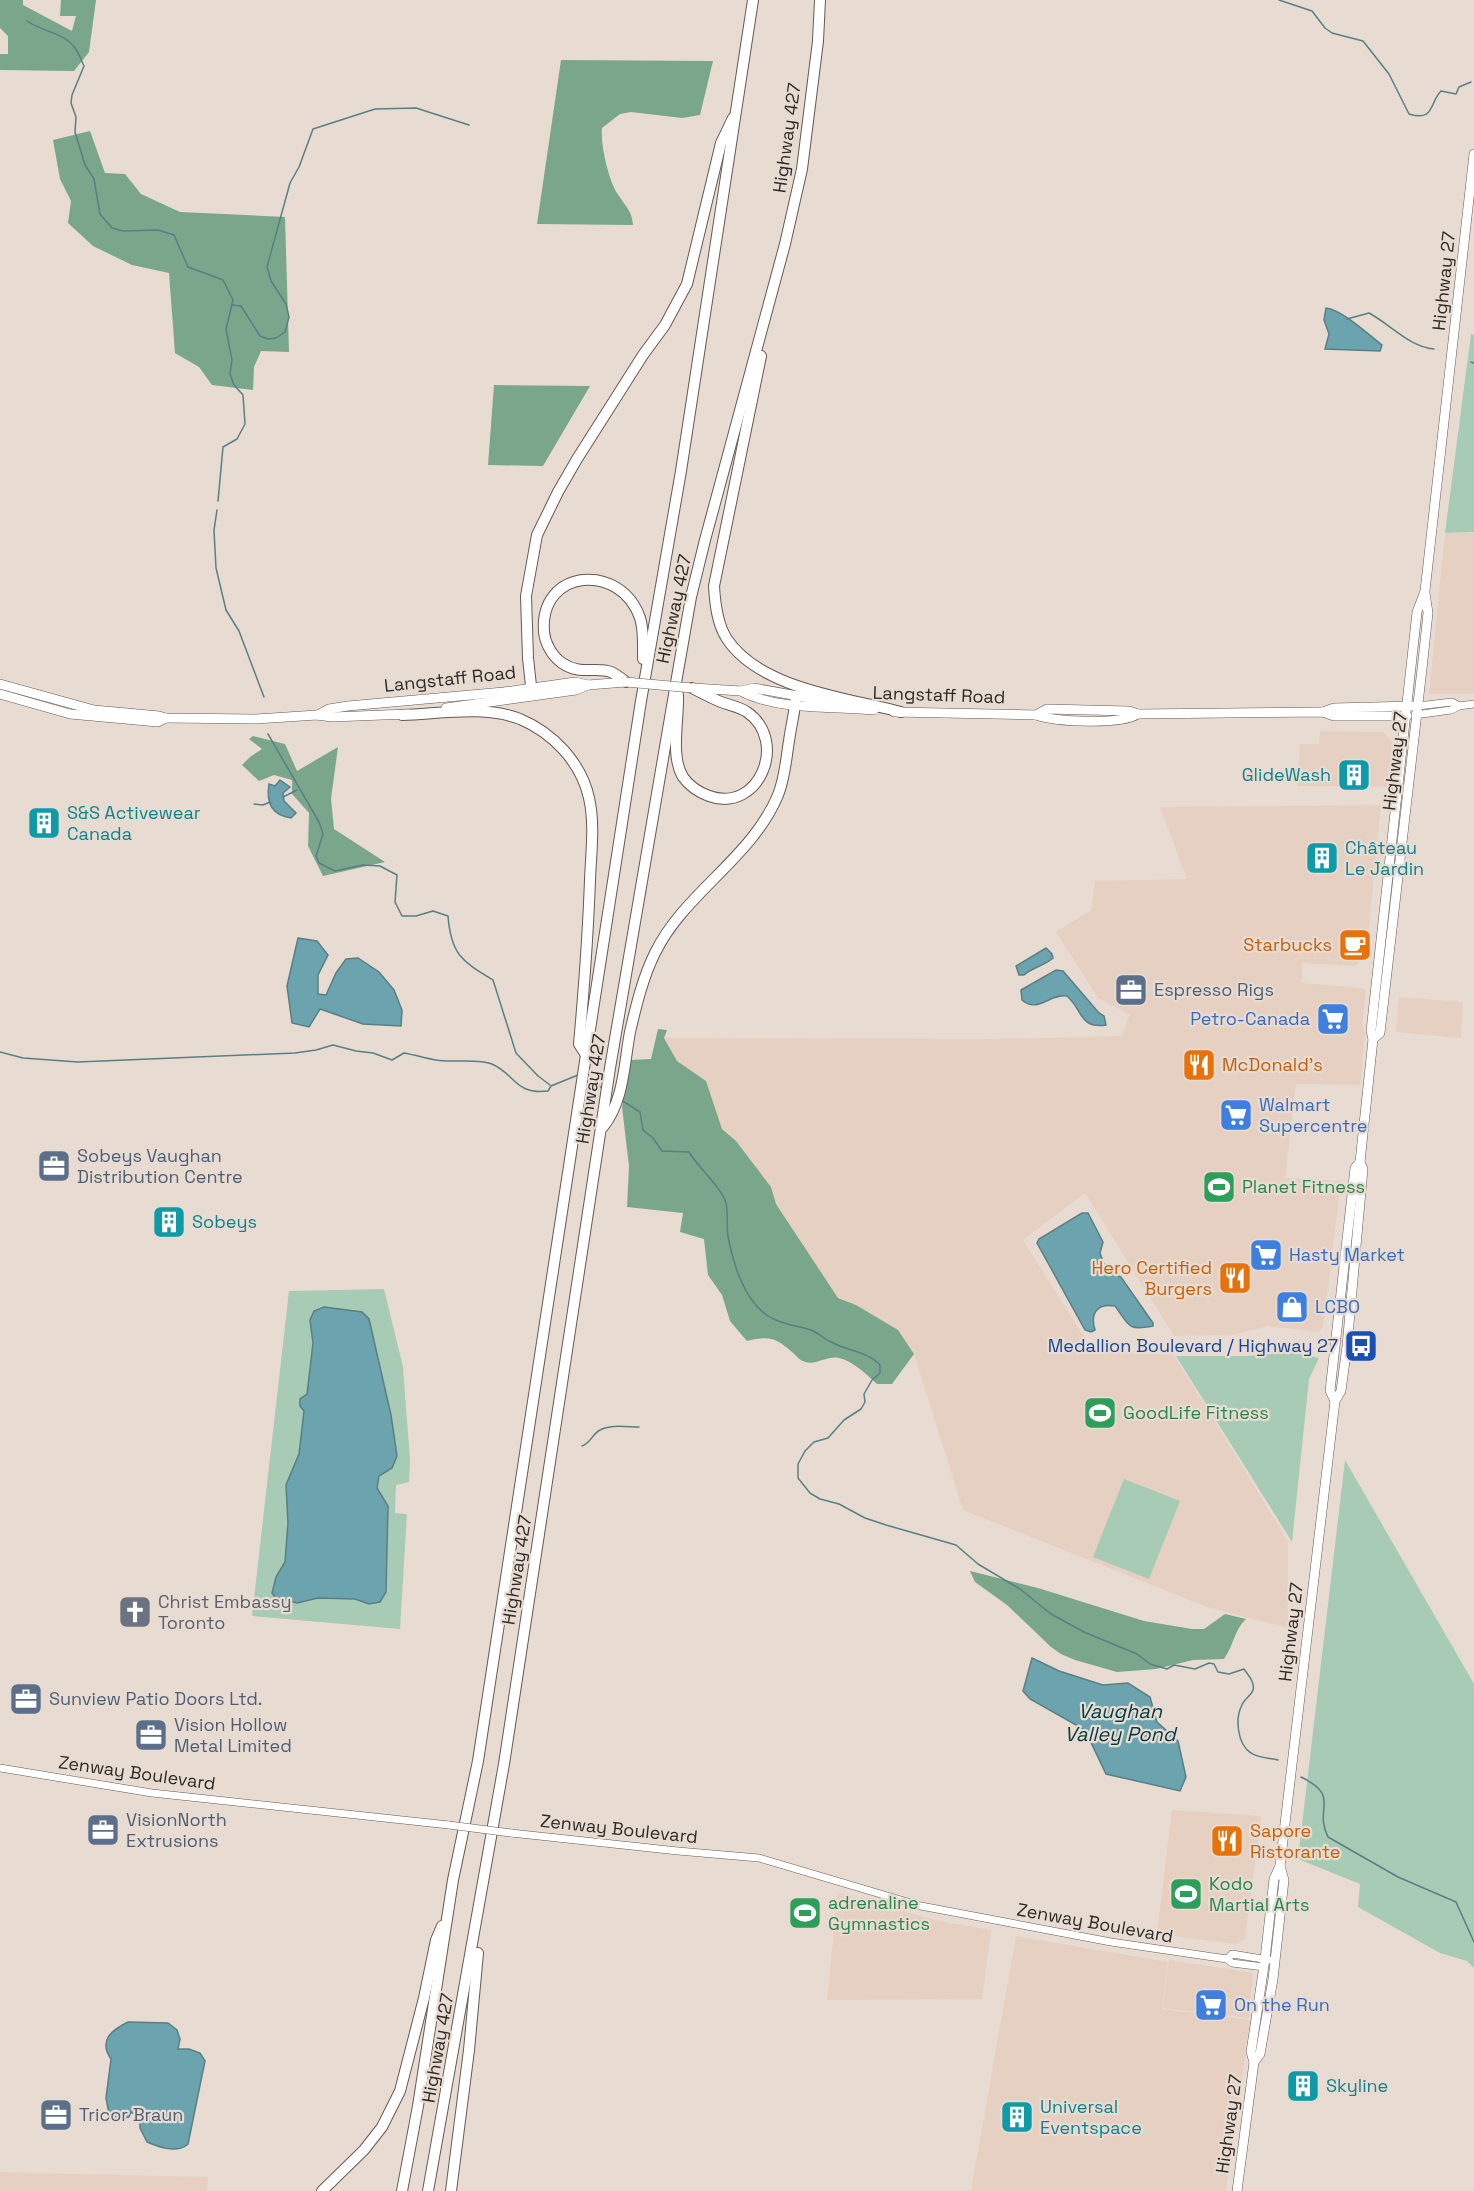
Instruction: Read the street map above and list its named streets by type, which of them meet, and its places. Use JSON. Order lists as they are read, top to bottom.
{
  "streets": {
    "highway": ["Highway 427"],
    "main road": ["Highway 27", "Langstaff Road"],
    "street": ["Zenway Boulevard"]
  },
  "crossings": [
    ["Highway 27", "Langstaff Road"],
    ["Highway 27", "Zenway Boulevard"]
  ],
  "water": ["Vaughan Valley Pond"],
  "places": {
    "building": [
      "GlideWash",
      "S&S Activewear Canada",
      "Château Le Jardin",
      "Sobeys",
      "Skyline",
      "Universal Eventspace"
    ],
    "cafe": ["Starbucks"],
    "office": [
      "Espresso Rigs",
      "Sobeys Vaughan Distribution Centre",
      "Sunview Patio Doors Ltd.",
      "Vision Hollow Metal Limited",
      "VisionNorth Extrusions",
      "Tricor Braun"
    ],
    "supermarket": [
      "Petro-Canada",
      "Walmart Supercentre",
      "Hasty Market",
      "On the Run"
    ],
    "restaurant": ["McDonald's", "Hero Certified Burgers", "Sapore Ristorante"],
    "sports": [
      "Planet Fitness",
      "GoodLife Fitness",
      "Kodo Martial Arts",
      "adrenaline Gymnastics"
    ],
    "shop": ["LCBO"],
    "bus stop": ["Medallion Boulevard / Highway 27"],
    "church": ["Christ Embassy Toronto"]
  }
}
